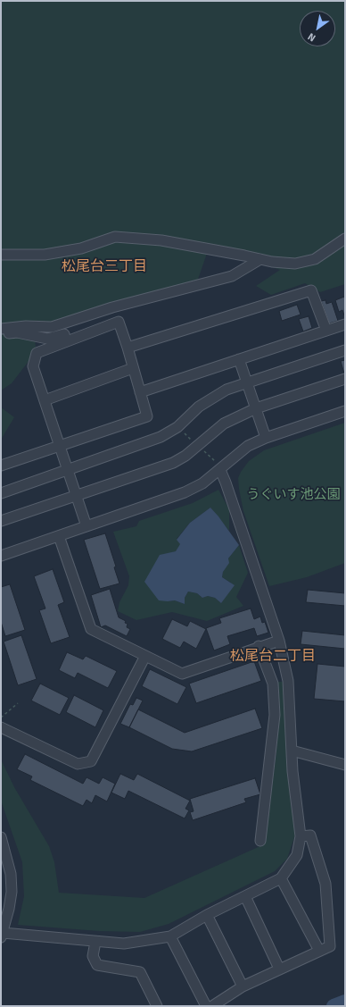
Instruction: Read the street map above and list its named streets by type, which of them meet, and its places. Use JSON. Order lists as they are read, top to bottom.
{
  "districts": ["松尾台三丁目", "松尾台二丁目"],
  "parks": ["うぐいす池公園"],
  "north": "bottom left"
}
